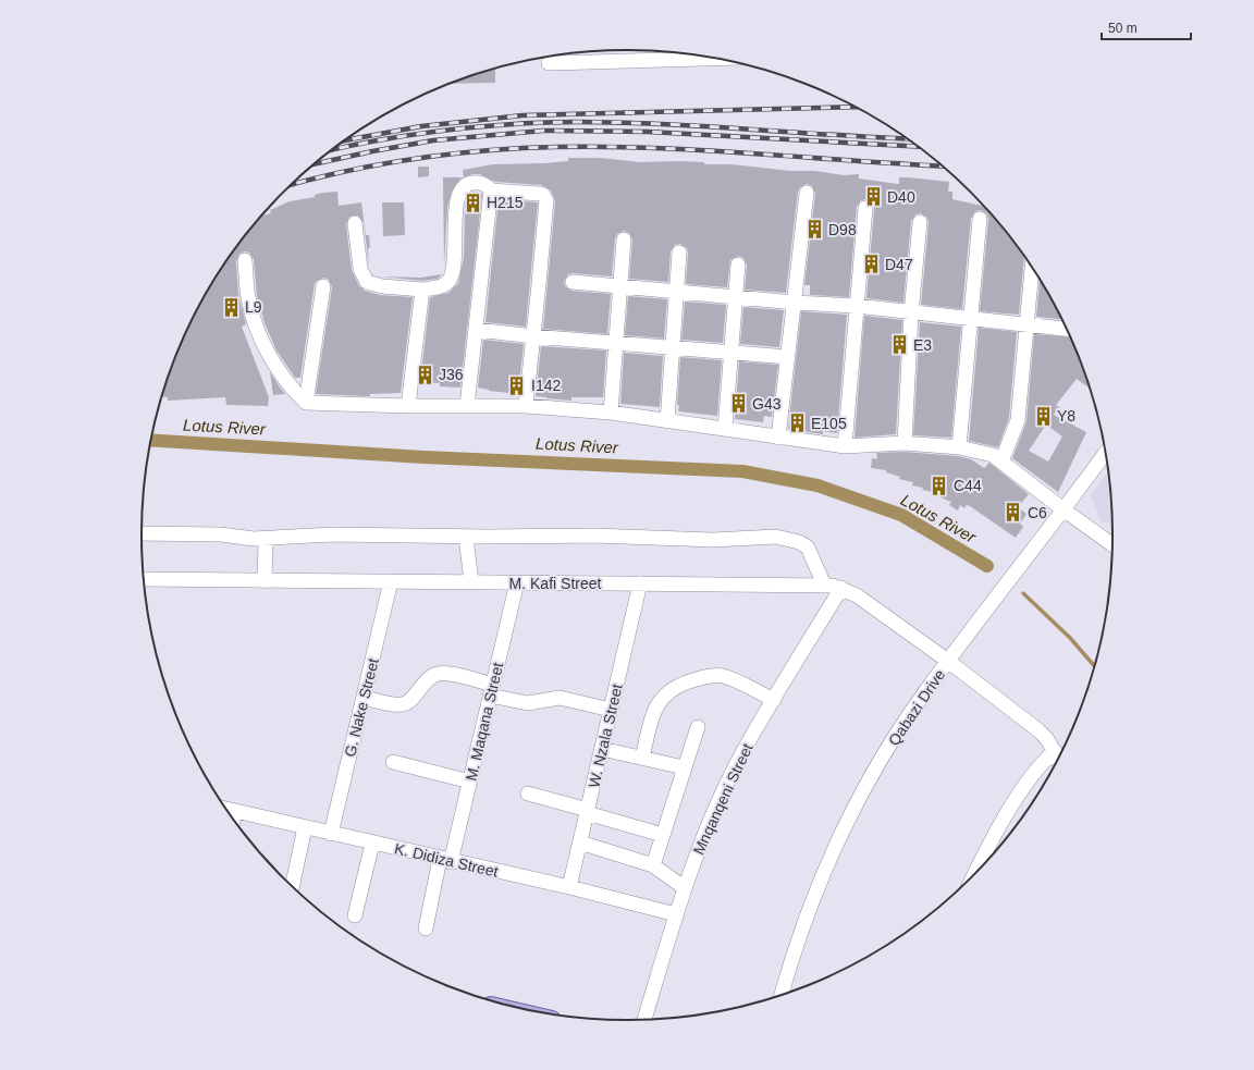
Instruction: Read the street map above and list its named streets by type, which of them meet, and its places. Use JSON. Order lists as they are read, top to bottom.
{
  "streets": {
    "street": [
      "M. Kafi Street",
      "G. Nake Street",
      "Qabazi Drive",
      "M. Maqana Street",
      "W. Nzala Street",
      "Mnqanqeni Street",
      "K. Didiza Street"
    ]
  },
  "crossings": [
    ["M. Kafi Street", "G. Nake Street"],
    ["M. Kafi Street", "Qabazi Drive"],
    ["M. Kafi Street", "M. Maqana Street"],
    ["M. Kafi Street", "W. Nzala Street"],
    ["M. Kafi Street", "Mnqanqeni Street"],
    ["G. Nake Street", "K. Didiza Street"],
    ["M. Maqana Street", "K. Didiza Street"],
    ["W. Nzala Street", "K. Didiza Street"],
    ["Mnqanqeni Street", "K. Didiza Street"]
  ],
  "water": ["Lotus River"],
  "places": {
    "building": [
      "D40",
      "H215",
      "D98",
      "D47",
      "L9",
      "E3",
      "J36",
      "I142",
      "G43",
      "Y8",
      "E105",
      "C44",
      "C6"
    ]
  },
  "scale_bar": "50 m"
}
